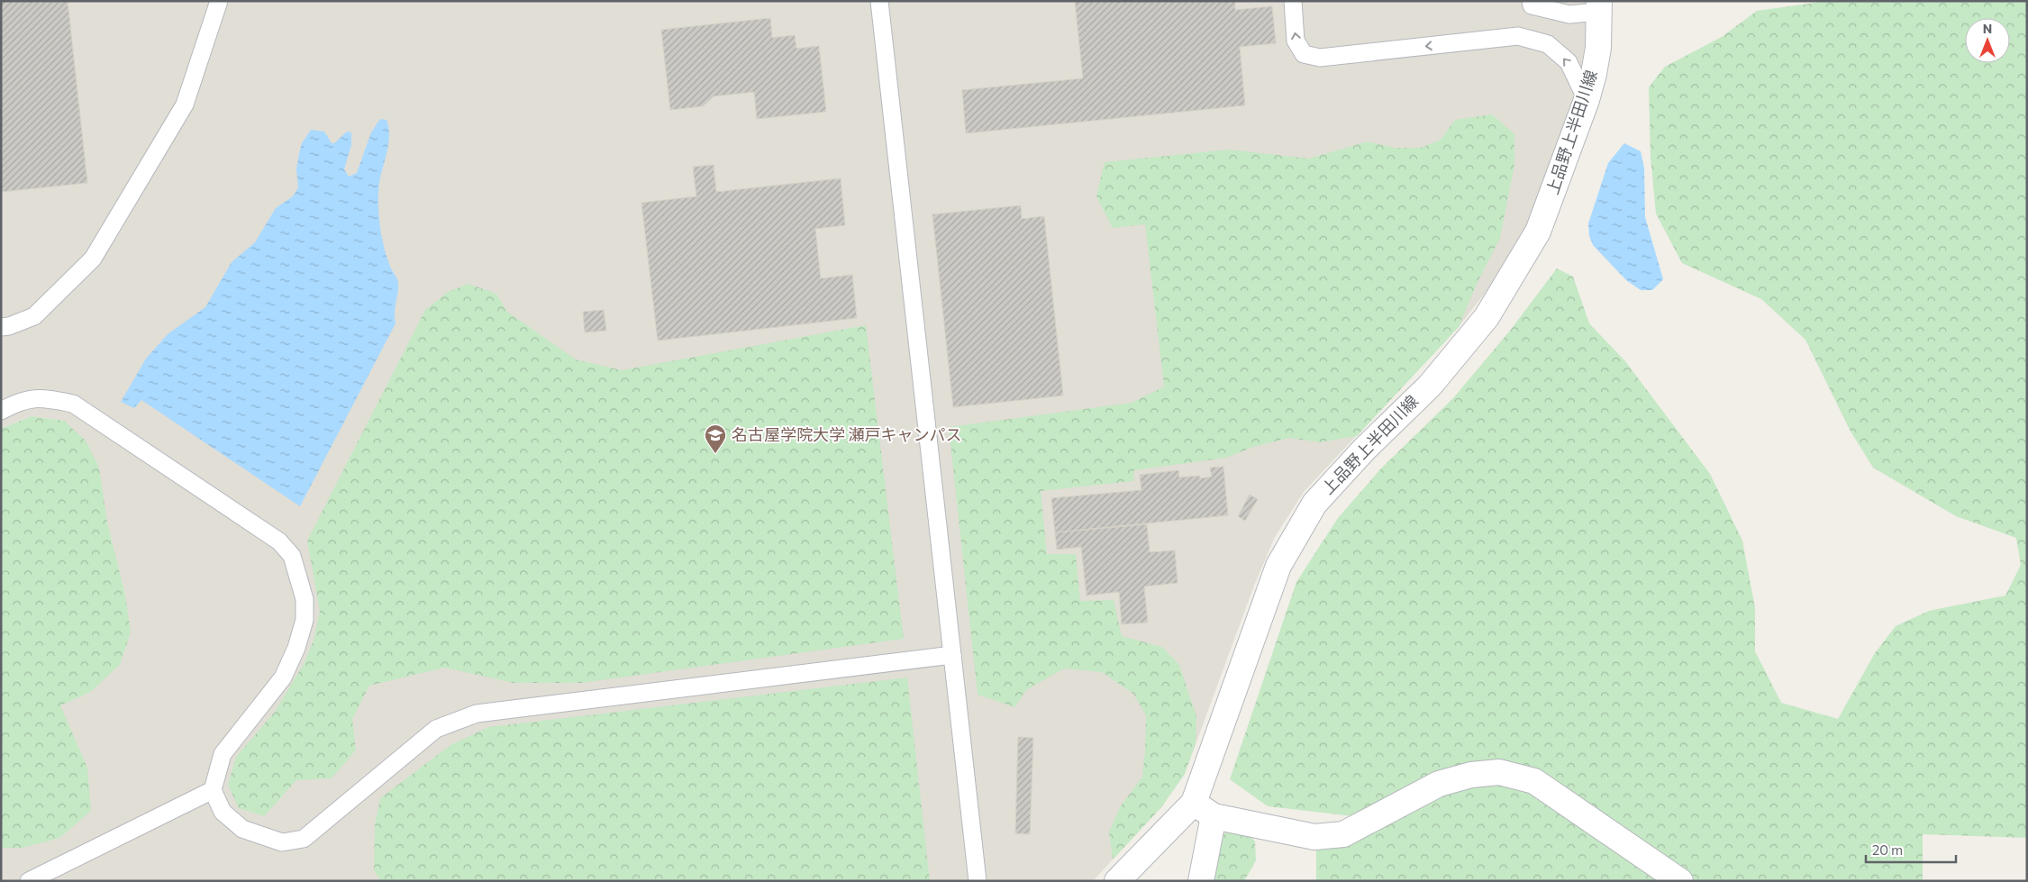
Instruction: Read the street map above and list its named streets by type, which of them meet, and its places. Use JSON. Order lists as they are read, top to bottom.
{
  "streets": {
    "street": ["上品野上半田川線"]
  },
  "places": {
    "school or university": ["名古屋学院大学 瀬戸キャンパス"]
  },
  "scale_bar": "20 m",
  "north": "top"
}
